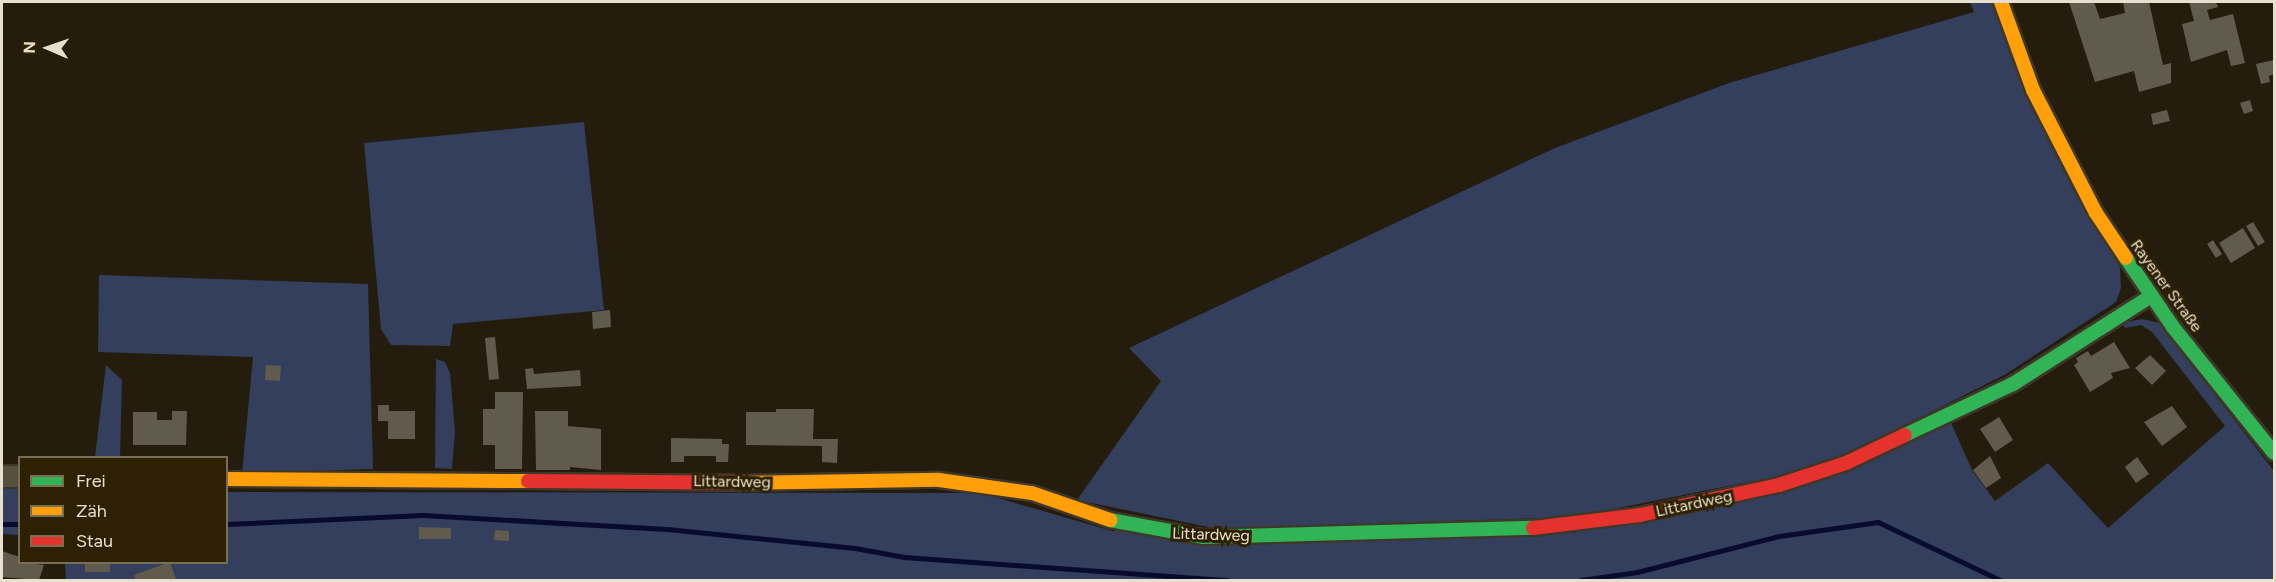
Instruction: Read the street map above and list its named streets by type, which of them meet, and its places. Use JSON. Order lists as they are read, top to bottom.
{
  "streets": {
    "street": ["Rayener Straße", "Littardweg"]
  },
  "crossings": [
    ["Rayener Straße", "Littardweg"]
  ],
  "legend": ["Frei", "Zäh", "Stau"],
  "north": "left"
}
